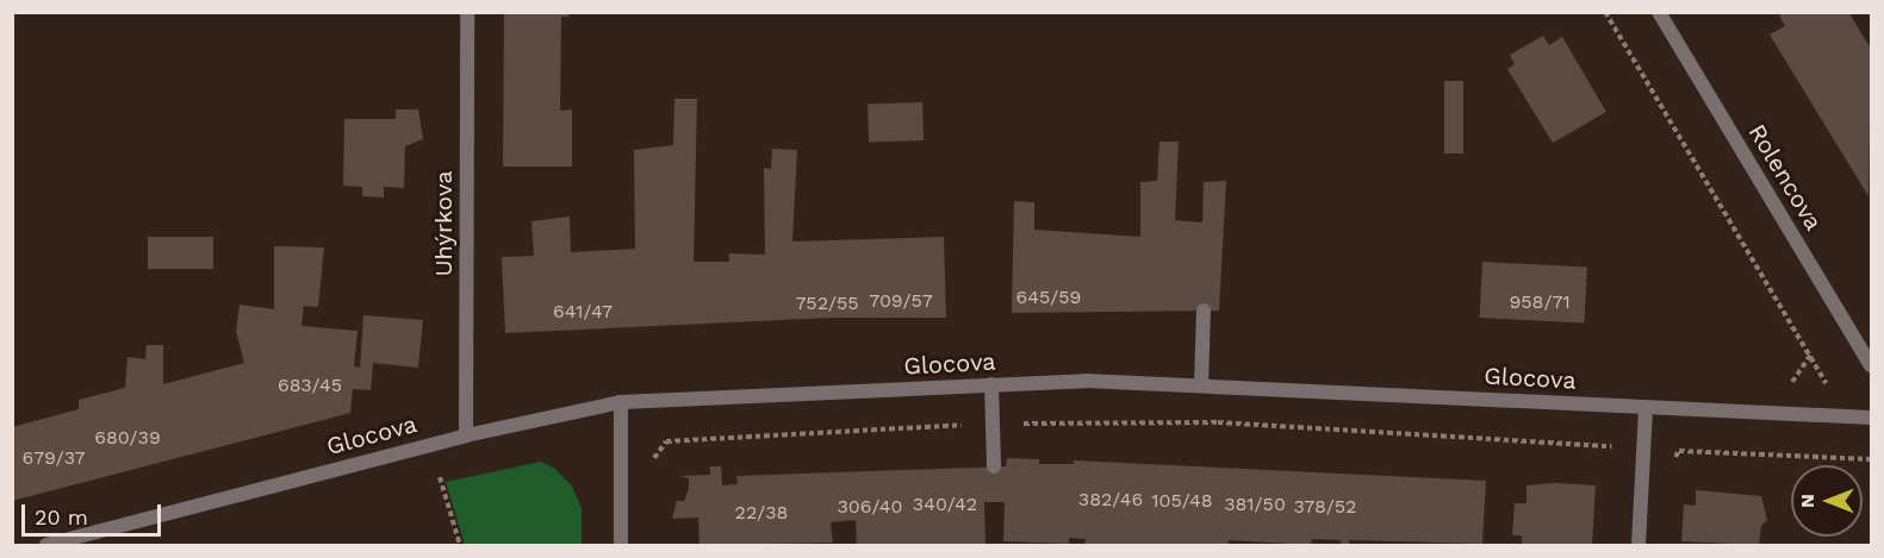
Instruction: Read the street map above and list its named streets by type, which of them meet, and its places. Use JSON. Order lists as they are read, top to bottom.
{
  "streets": {
    "street": ["Rolencova", "Uhýrkova", "Glocova"]
  },
  "crossings": [
    ["Uhýrkova", "Glocova"]
  ],
  "house_numbers": [
    "645/59",
    "709/57",
    "958/71",
    "752/55",
    "641/47",
    "683/45",
    "680/39",
    "679/37",
    "382/46",
    "105/48",
    "340/42",
    "381/50",
    "306/40",
    "378/52",
    "22/38"
  ],
  "scale_bar": "20 m",
  "north": "left"
}
